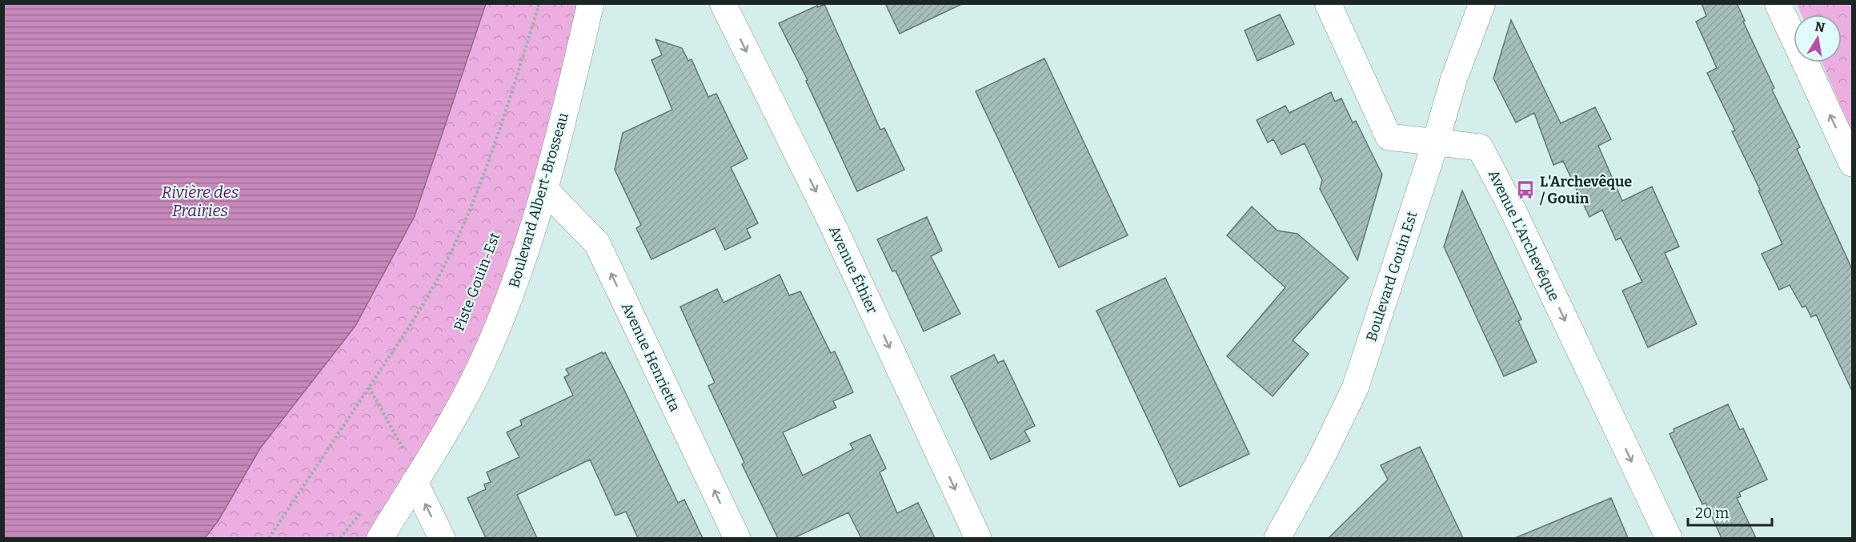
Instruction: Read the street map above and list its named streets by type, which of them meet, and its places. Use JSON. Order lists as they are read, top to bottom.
{
  "streets": {
    "street": [
      "Boulevard Albert-Brosseau",
      "Avenue L'Archevêque",
      "Avenue Éthier",
      "Boulevard Gouin Est",
      "Avenue Henrietta"
    ]
  },
  "crossings": [
    ["Boulevard Albert-Brosseau", "Avenue Henrietta"],
    ["Avenue L'Archevêque", "Boulevard Gouin Est"]
  ],
  "one_way": ["Avenue L'Archevêque", "Avenue Éthier", "Avenue Henrietta"],
  "water": ["Rivière des Prairies"],
  "places": {
    "bus stop": ["L'Archevêque / Gouin"]
  },
  "scale_bar": "20 m",
  "north": "top"
}
